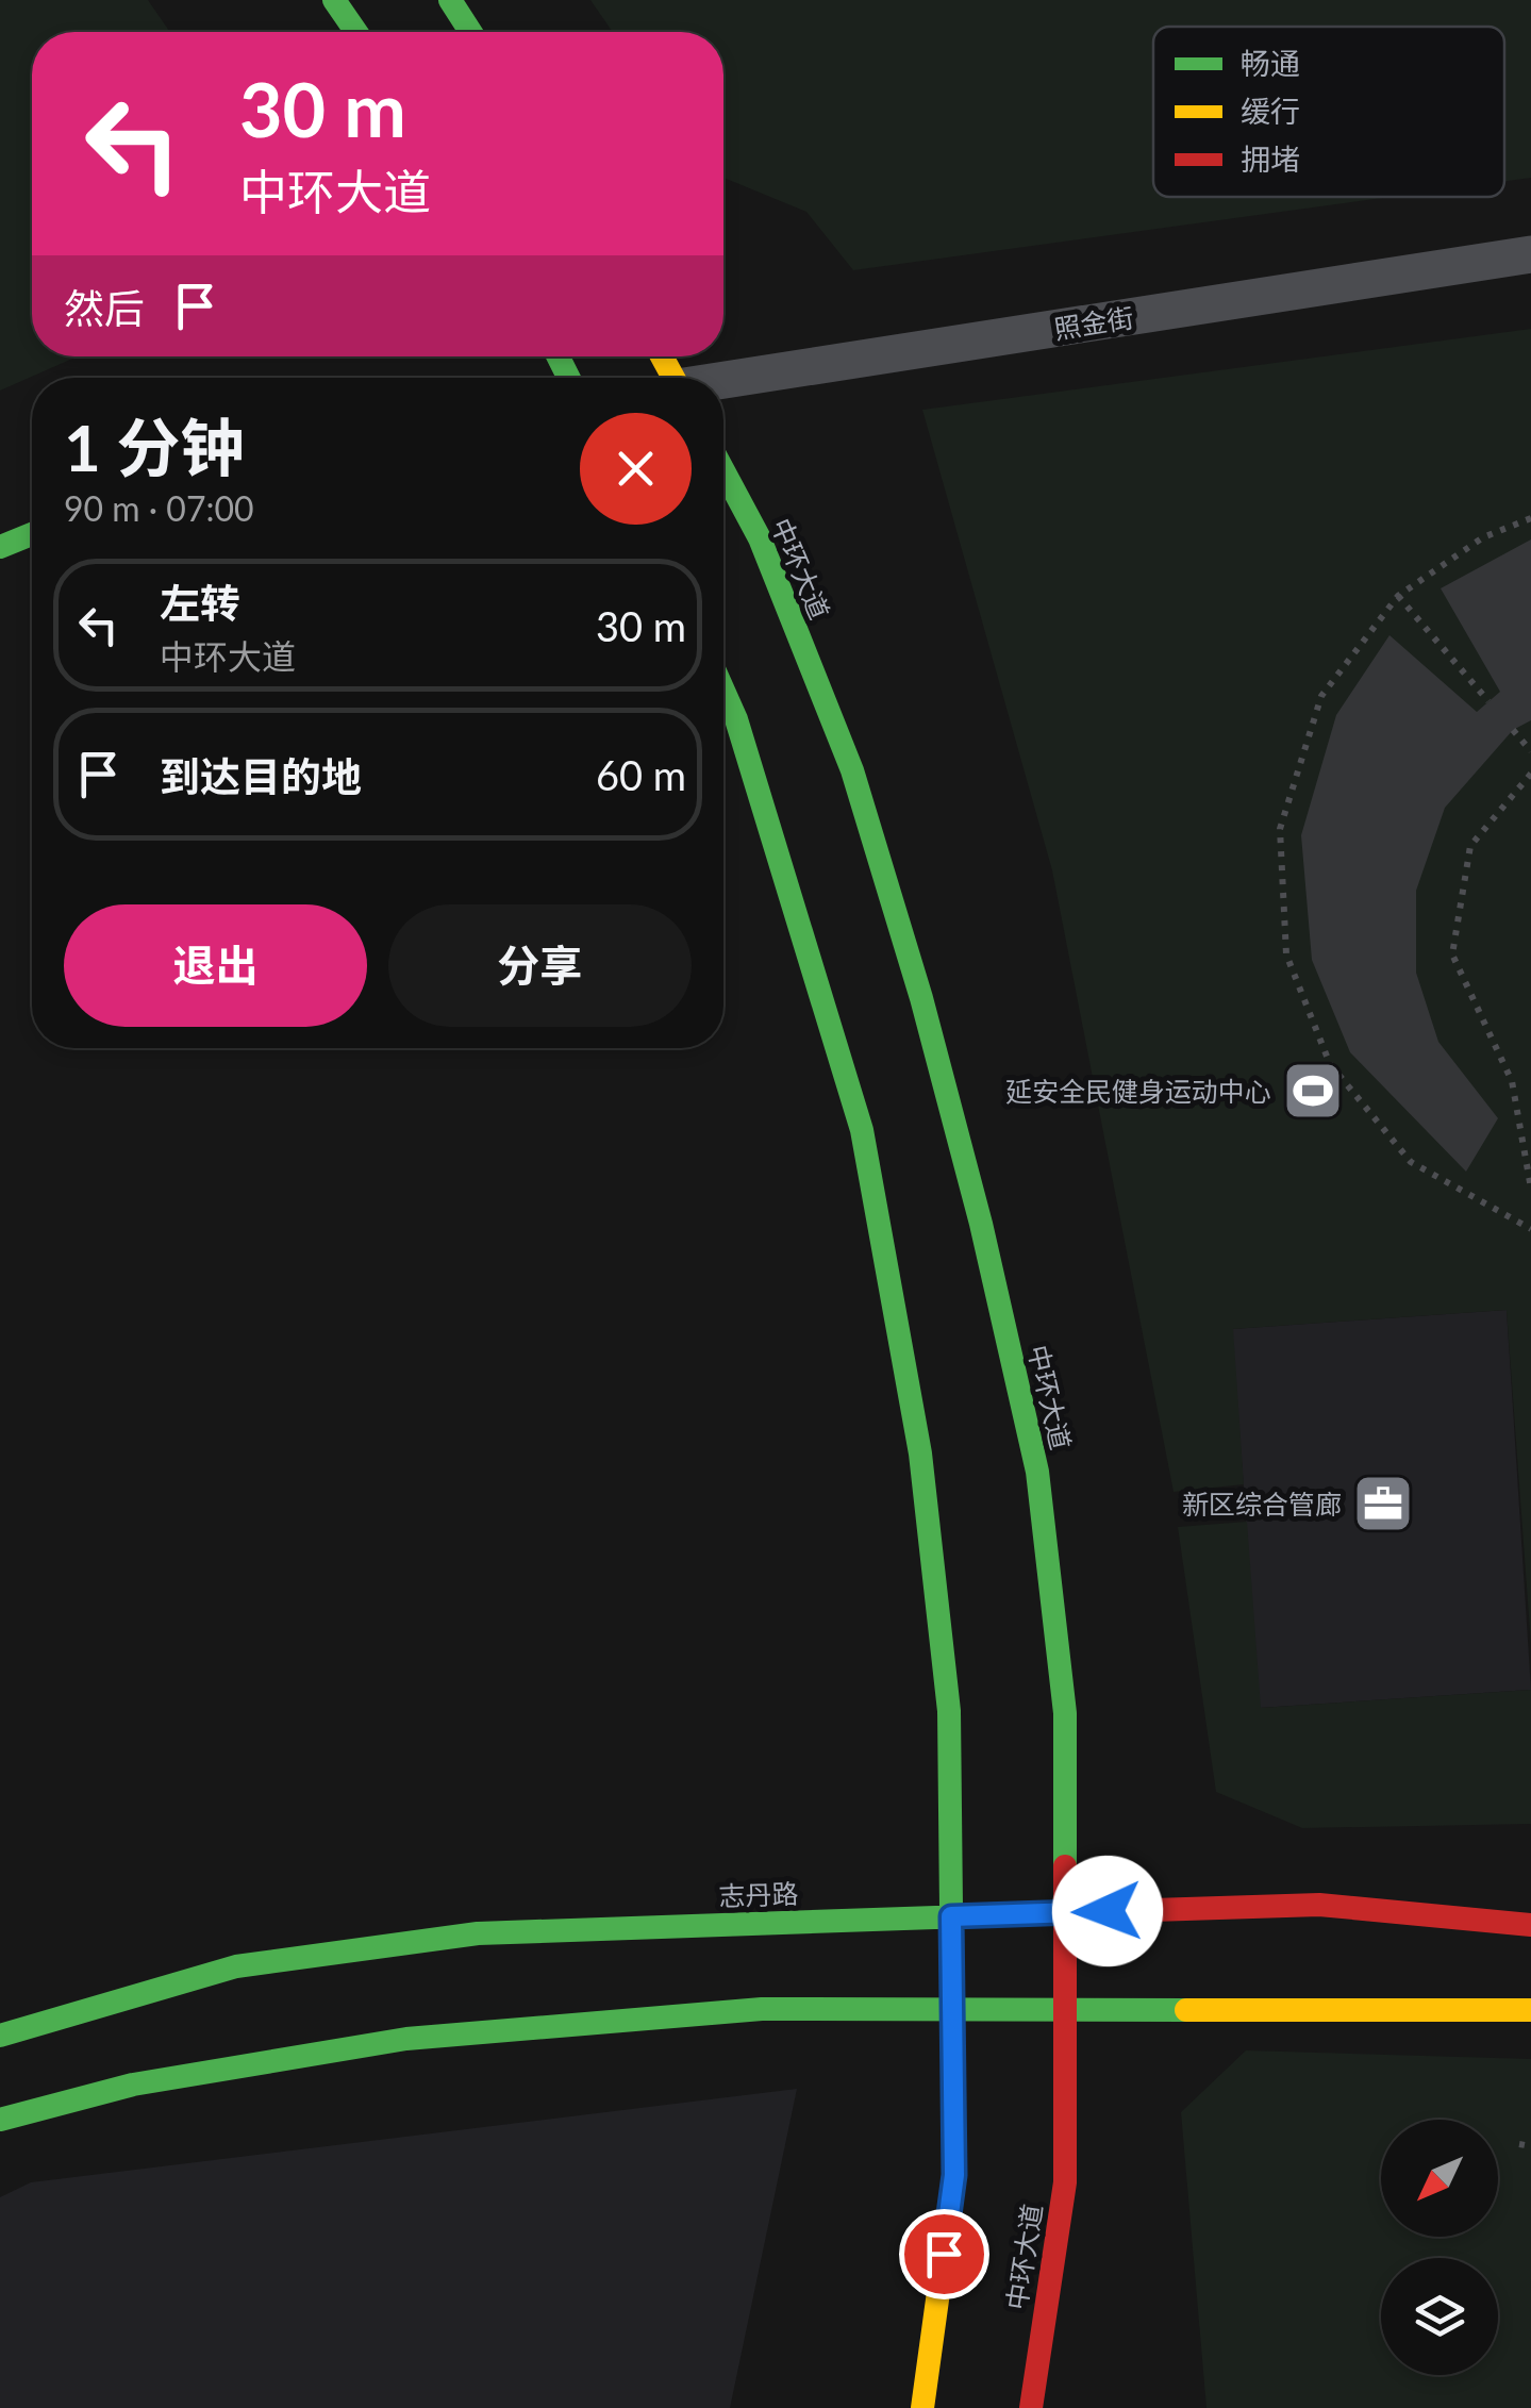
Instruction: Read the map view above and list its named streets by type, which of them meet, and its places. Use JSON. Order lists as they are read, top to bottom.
{
  "streets": {
    "main road": ["中环大道", "志丹路"],
    "street": ["照金街"]
  },
  "crossings": [
    ["中环大道", "志丹路"]
  ],
  "places": {
    "sports": ["延安全民健身运动中心"],
    "office": ["新区综合管廊"]
  },
  "legend": ["畅通", "缓行", "拥堵"],
  "north": "bottom left",
  "page": {
    "turn": ["30 m", "中环大道"],
    "then": "然后",
    "heading": ["1 分钟", "90 m · 07:00"],
    "list": [
      {
        "name": "左转",
        "note": "中环大道",
        "value": "30 m"
      },
      {
        "name": "到达目的地",
        "value": "60 m"
      }
    ],
    "buttons": ["退出", "分享"]
  }
}
